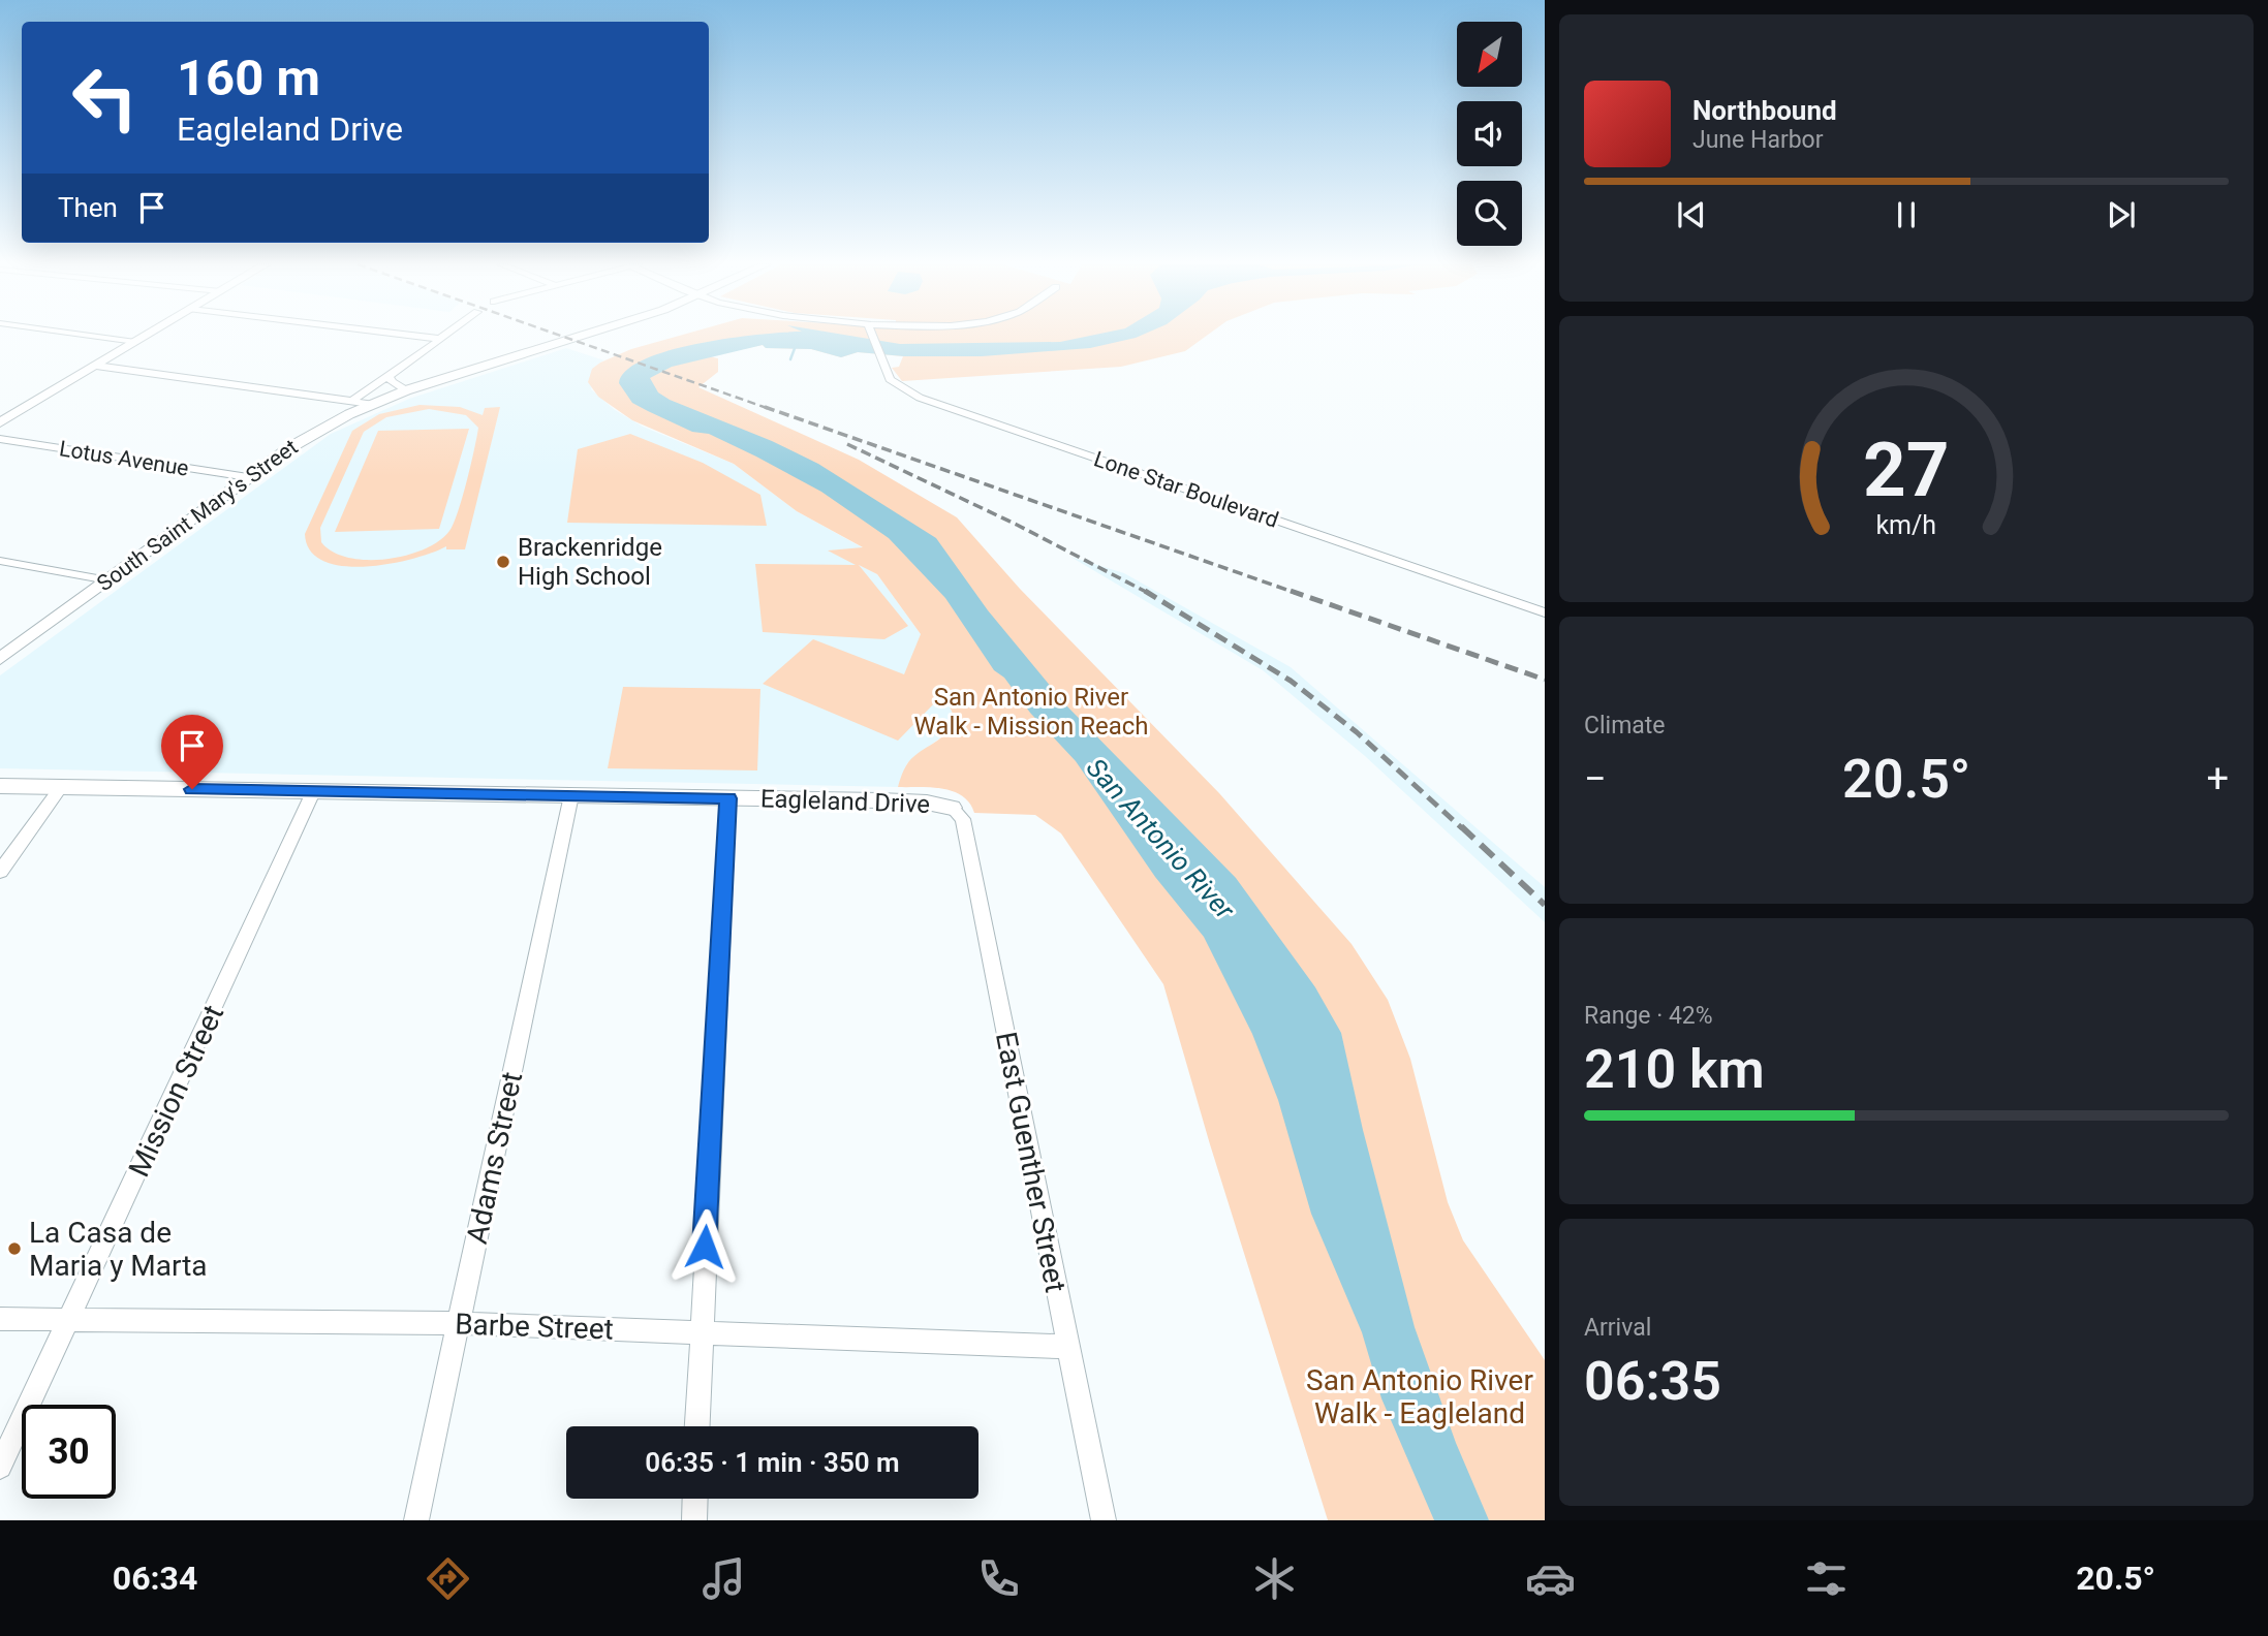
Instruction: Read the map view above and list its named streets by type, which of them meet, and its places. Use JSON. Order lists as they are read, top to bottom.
{
  "streets": {
    "main road": ["South Saint Mary's Street", "Eagleland Drive"],
    "street": [
      "Lotus Avenue",
      "Lone Star Boulevard",
      "Mission Street",
      "Adams Street",
      "East Guenther Street",
      "Barbe Street"
    ]
  },
  "crossings": [
    ["Lotus Avenue", "South Saint Mary's Street"],
    ["Eagleland Drive", "Mission Street"],
    ["Eagleland Drive", "Adams Street"],
    ["Eagleland Drive", "East Guenther Street"],
    ["Mission Street", "Barbe Street"],
    ["Adams Street", "Barbe Street"],
    ["East Guenther Street", "Barbe Street"]
  ],
  "water": ["San Antonio River"],
  "parks": ["San Antonio River Walk - Mission Reach", "San Antonio River Walk - Eagleland"],
  "places": ["Brackenridge High School", "La Casa de Maria y Marta"],
  "north": "bottom left",
  "page": {
    "turn": ["160 m", "Eagleland Drive"],
    "song": ["Northbound", "June Harbor"],
    "then": "Then",
    "tile": [
      "Climate",
      ["Range · 42%", "210 km"],
      ["Arrival", "06:35"]
    ],
    "heat": ["−", "20.5°", "+"],
    "limit": "30",
    "trip": "06:35 · 1 min · 350 m",
    "tabs": ["06:34", "20.5°"],
    "gauge": ["27", "km/h"]
  }
}
